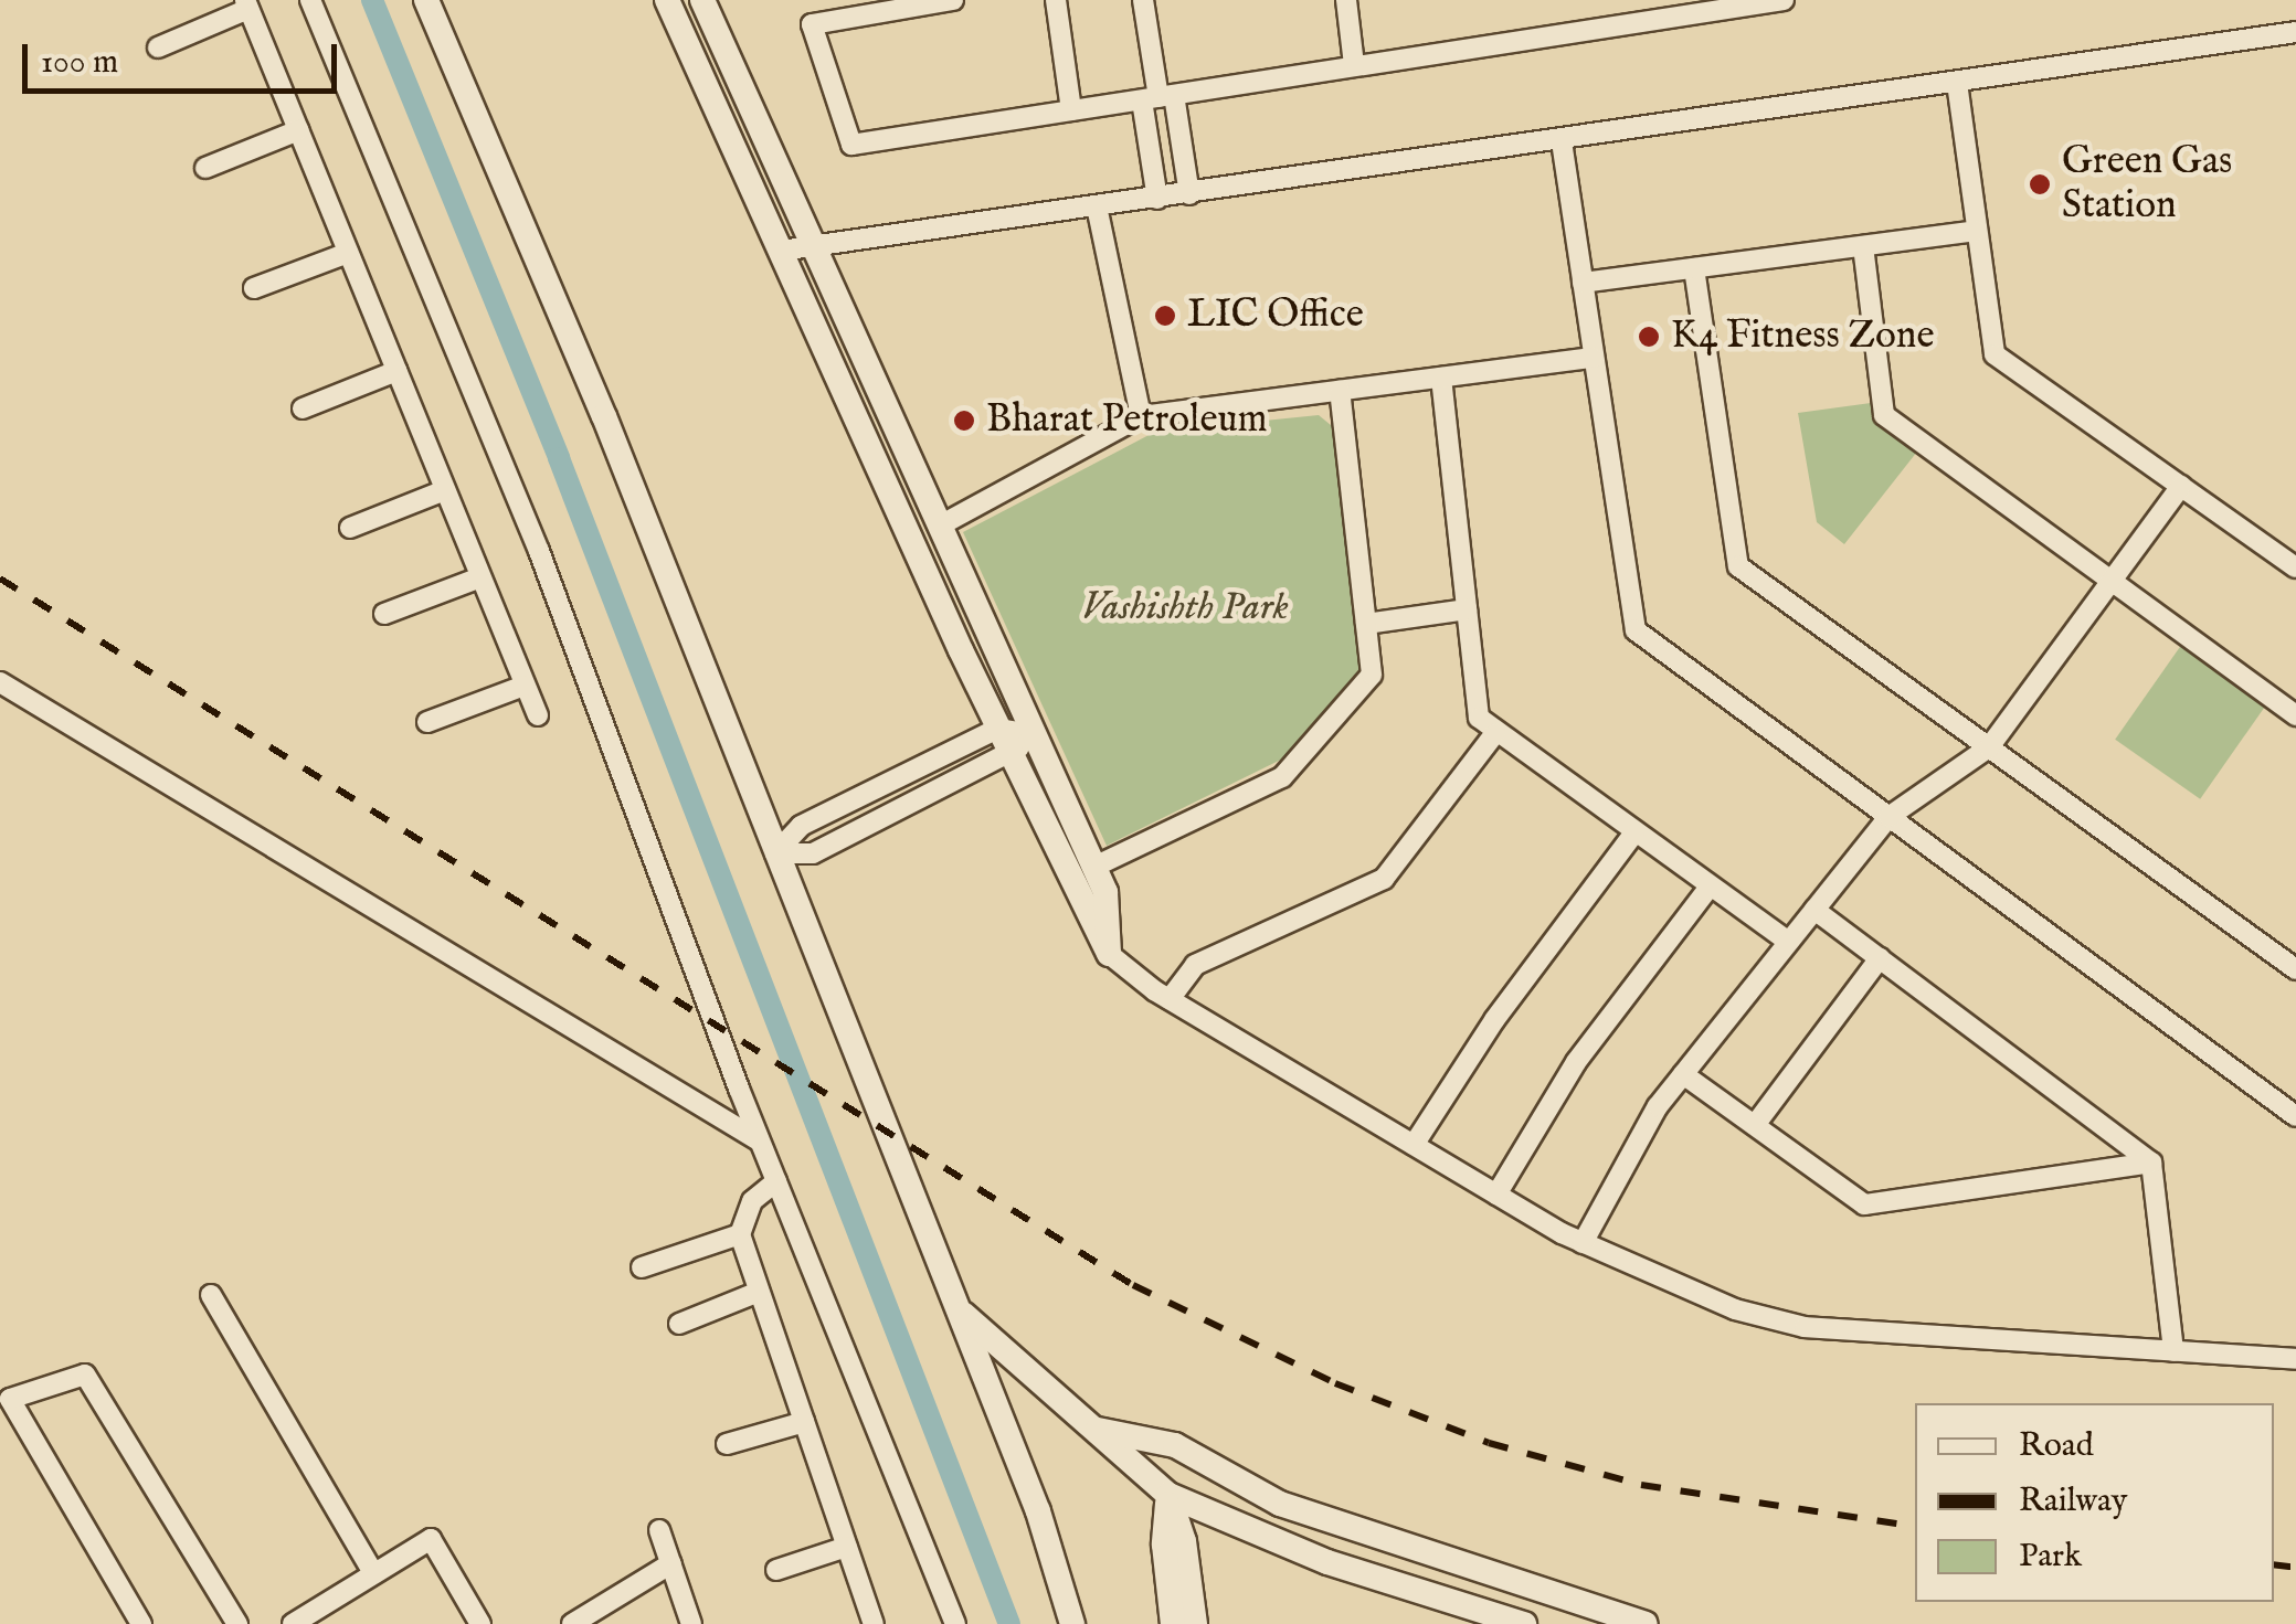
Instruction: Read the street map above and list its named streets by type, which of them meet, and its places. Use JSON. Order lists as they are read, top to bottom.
{
  "parks": ["Vashishth Park"],
  "places": [
    "Green Gas Station",
    "LIC Office",
    "K4 Fitness Zone",
    "Bharat Petroleum"
  ],
  "legend": ["Road", "Railway", "Park"],
  "scale_bar": "100 m"
}
